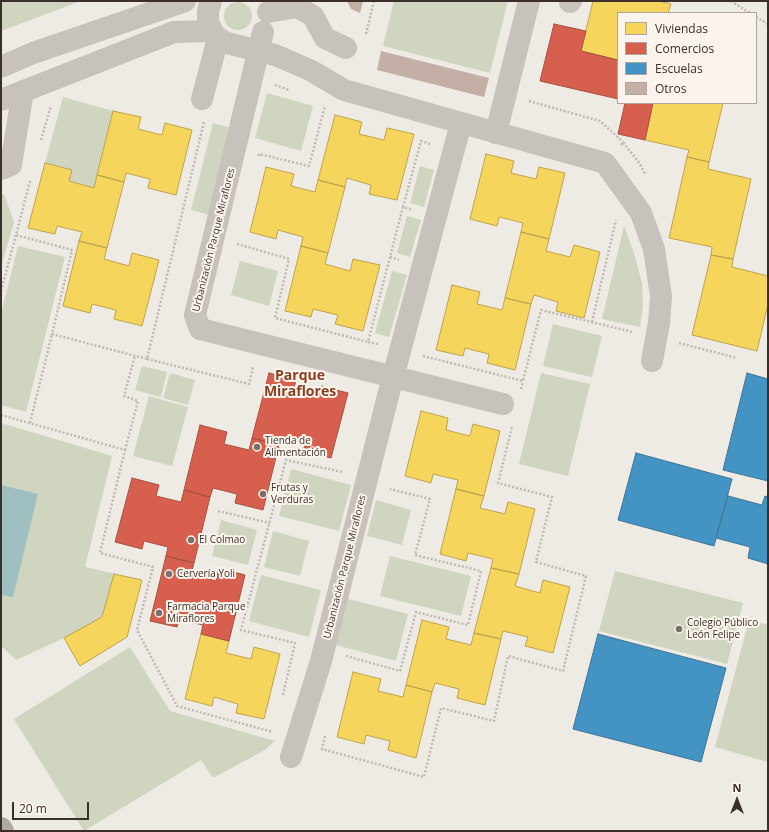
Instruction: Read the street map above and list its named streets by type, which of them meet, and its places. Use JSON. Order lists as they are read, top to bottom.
{
  "streets": {
    "street": ["Urbanización Parque Miraflores"]
  },
  "districts": ["Parque Miraflores"],
  "places": [
    "Tienda de Alimentación",
    "Frutas y Verduras",
    "El Colmao",
    "Cervería Yoli",
    "Farmacia Parque Miraflores",
    "Colegio Público León Felipe"
  ],
  "legend": [
    "Viviendas",
    "Comercios",
    "Escuelas",
    "Otros"
  ],
  "scale_bar": "20 m",
  "north": "top"
}
